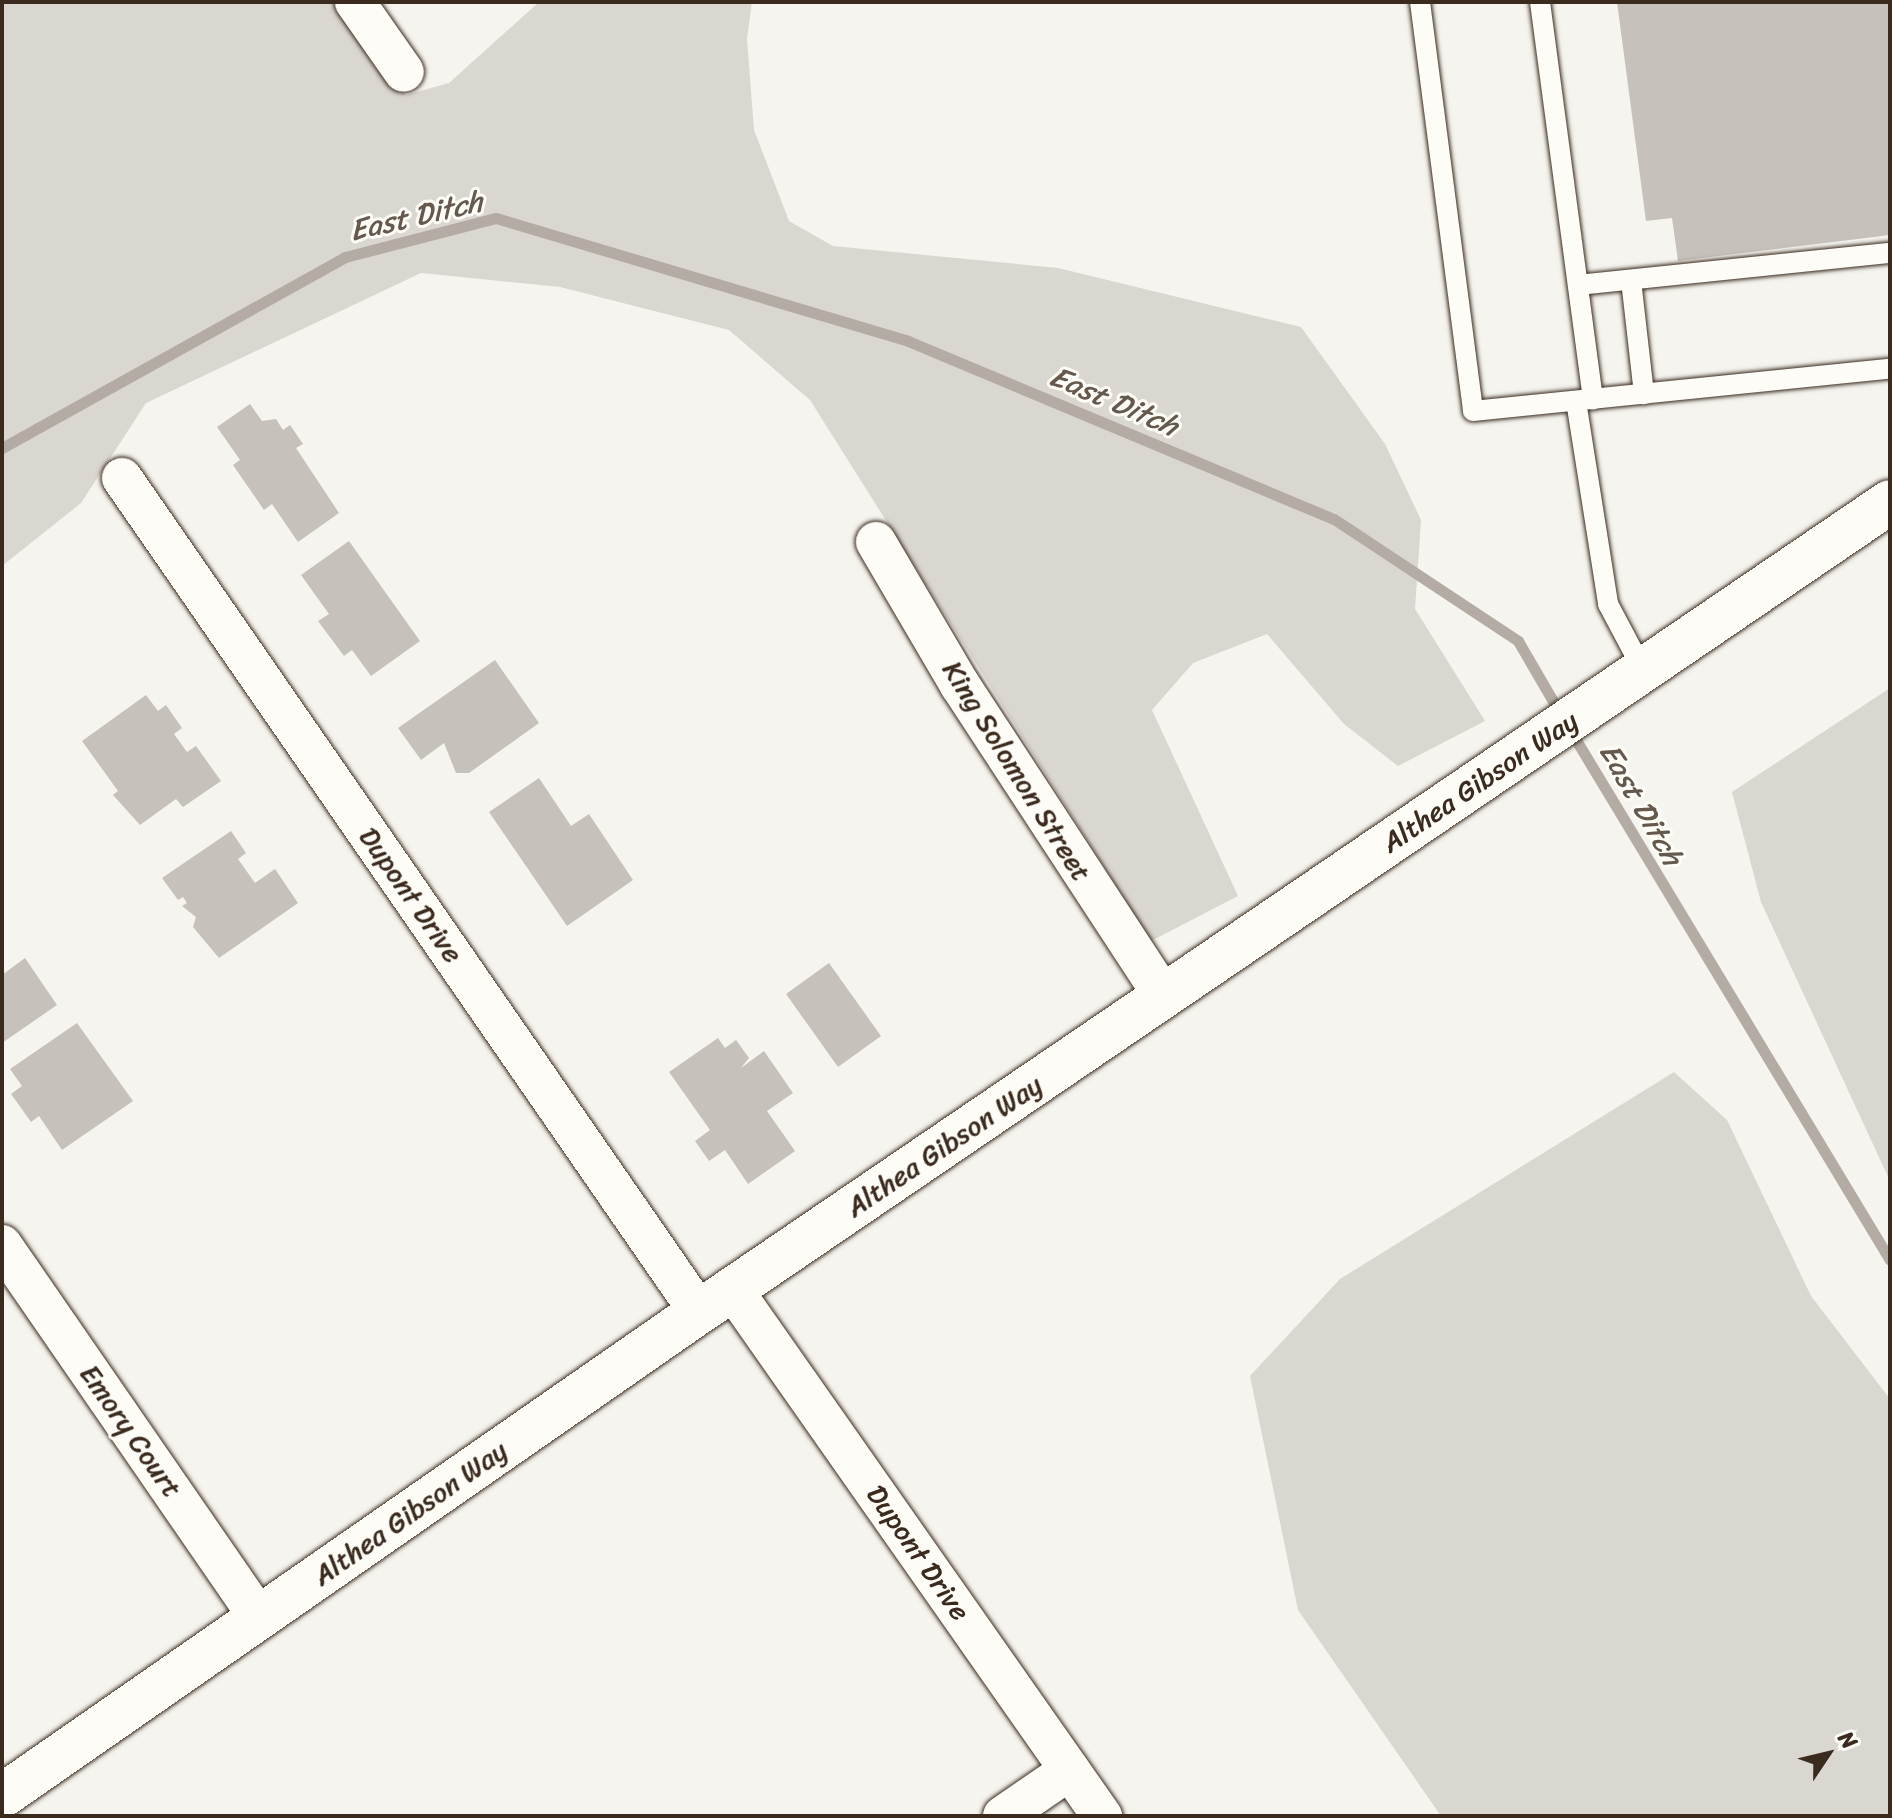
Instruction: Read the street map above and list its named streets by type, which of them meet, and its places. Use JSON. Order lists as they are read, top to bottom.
{
  "streets": {
    "street": [
      "King Solomon Street",
      "Althea Gibson Way",
      "Dupont Drive",
      "Emory Court"
    ]
  },
  "crossings": [
    ["King Solomon Street", "Althea Gibson Way"],
    ["Althea Gibson Way", "Dupont Drive"],
    ["Althea Gibson Way", "Emory Court"]
  ],
  "water": ["East Ditch"],
  "north": "top right"
}
